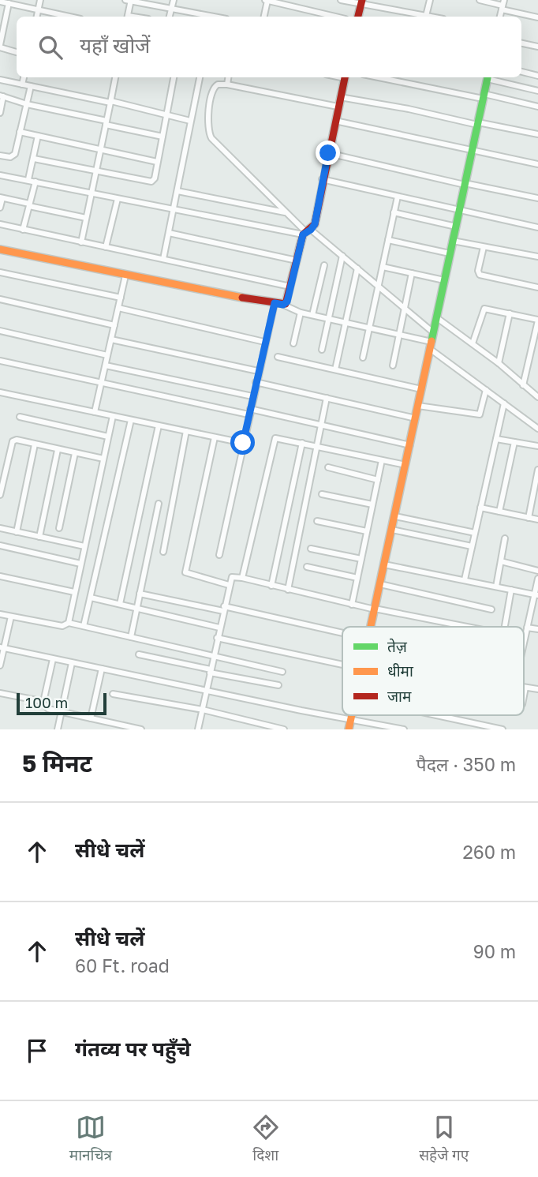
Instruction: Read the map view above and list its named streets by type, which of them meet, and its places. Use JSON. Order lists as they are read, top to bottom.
{
  "legend": ["तेज़", "धीमा", "जाम"],
  "scale_bar": "100 m",
  "page": {
    "search": "यहाँ खोजें",
    "scale": "100 m",
    "heading": ["5 मिनट", "पैदल · 350 m"],
    "list": [
      ["सीधे चलें", "260 m"],
      ["सीधे चलें", "60 Ft. road", "90 m"],
      "गंतव्य पर पहुँचे"
    ],
    "nav": ["मानचित्र", "दिशा", "सहेजे गए"]
  }
}
